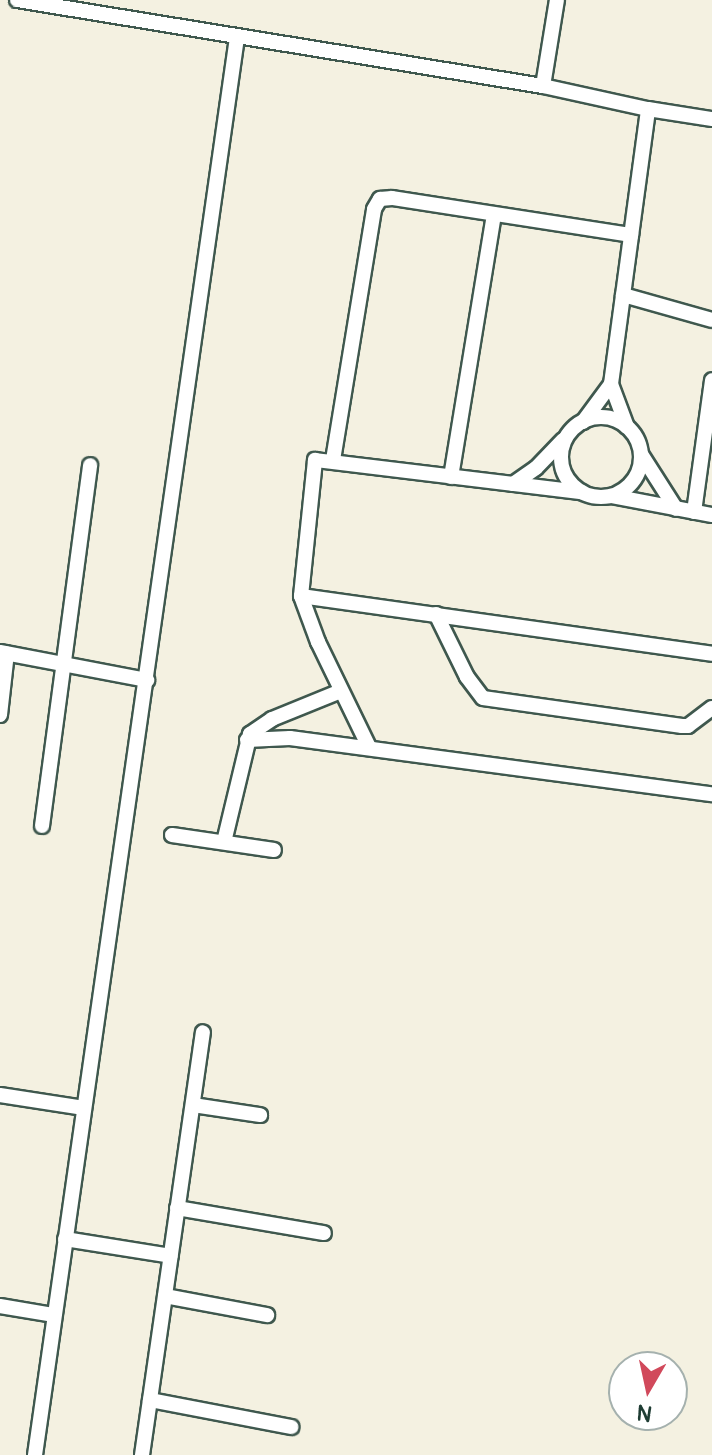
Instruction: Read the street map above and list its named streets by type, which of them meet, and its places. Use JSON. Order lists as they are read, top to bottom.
{
  "north": "bottom"
}
